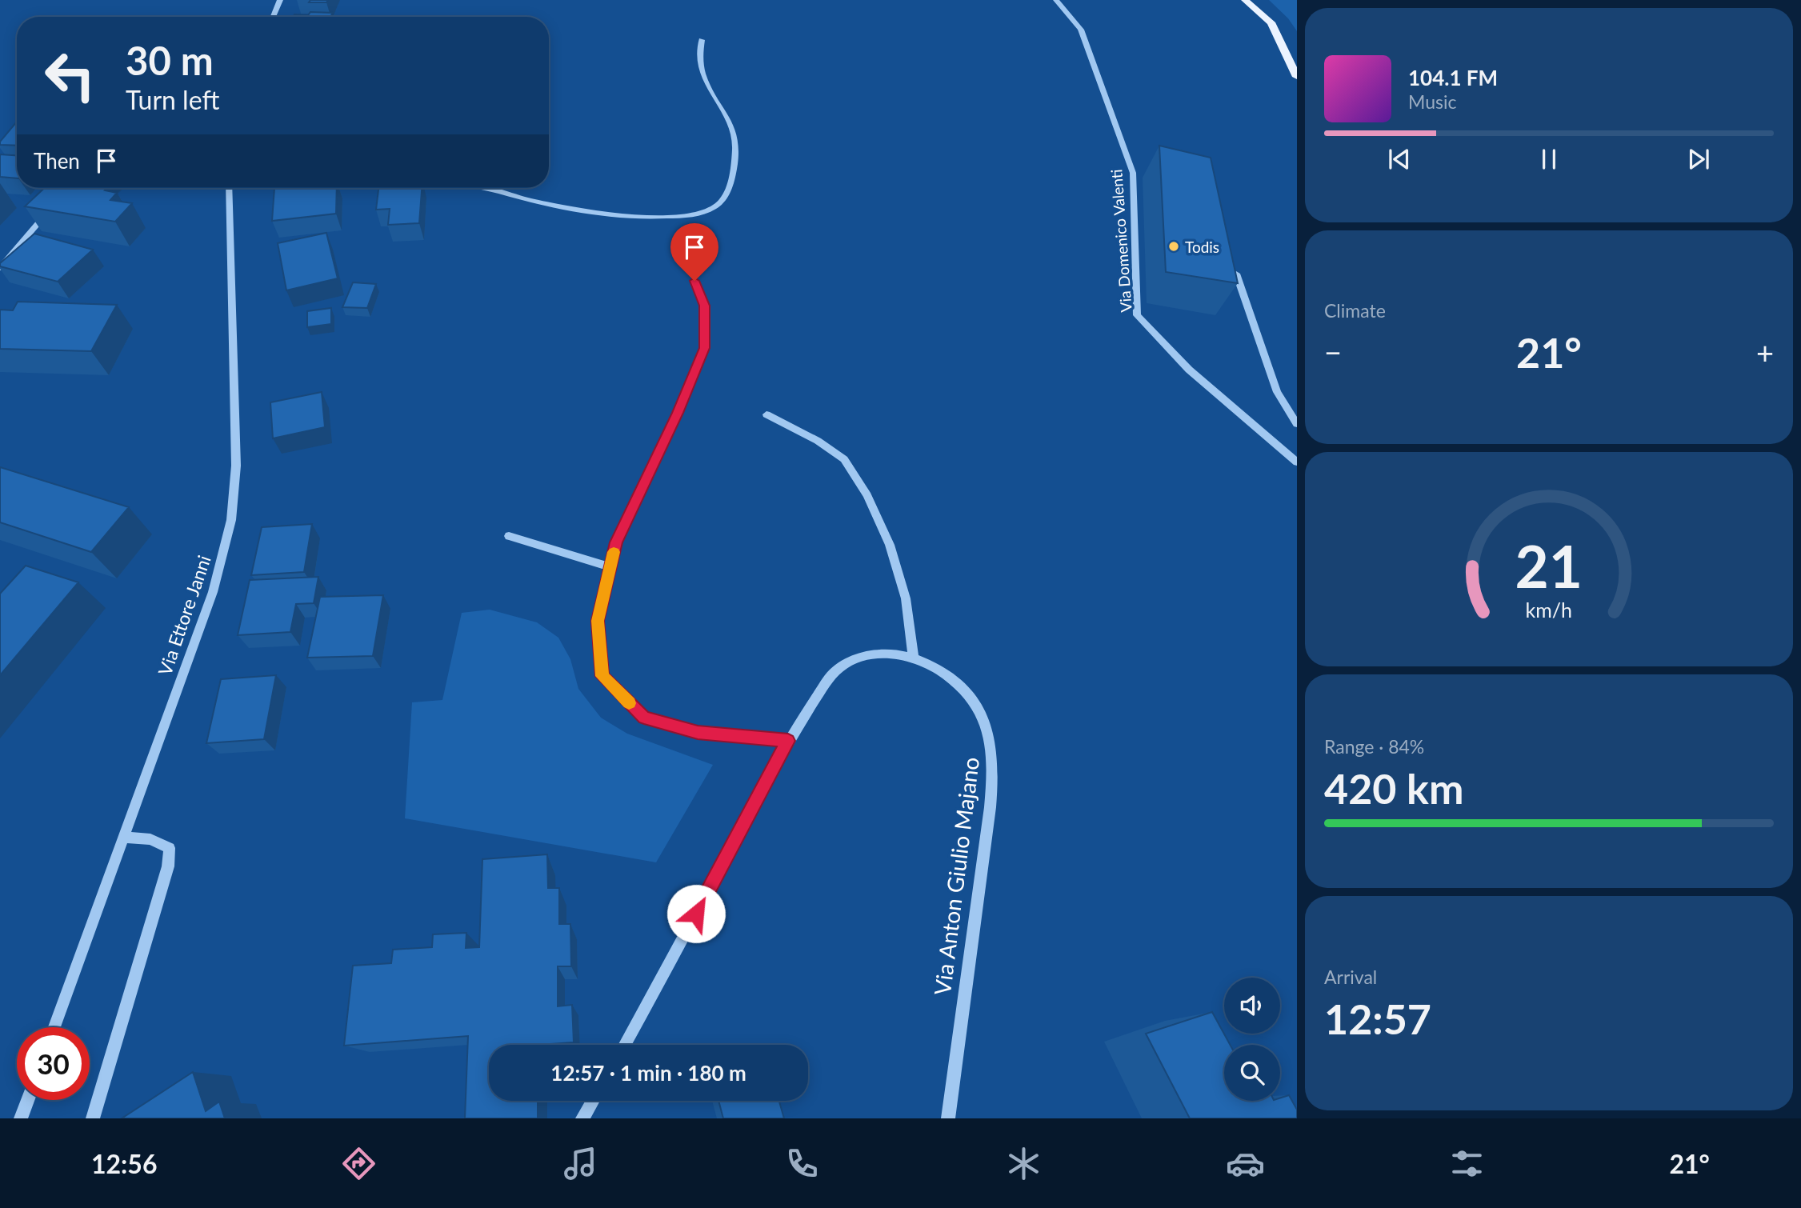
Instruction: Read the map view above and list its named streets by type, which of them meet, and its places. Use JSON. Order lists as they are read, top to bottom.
{
  "streets": {
    "street": ["Via Domenico Valenti", "Via Ettore Janni", "Via Anton Giulio Majano"]
  },
  "places": ["Todis"],
  "page": {
    "turn": ["30 m", "Turn left"],
    "song": ["104.1 FM", "Music"],
    "then": "Then",
    "tile": [
      "Climate",
      ["Range · 84%", "420 km"],
      ["Arrival", "12:57"]
    ],
    "heat": ["−", "21°", "+"],
    "limit": "30",
    "trip": "12:57 · 1 min · 180 m",
    "tabs": ["12:56", "21°"],
    "gauge": ["21", "km/h"]
  }
}
